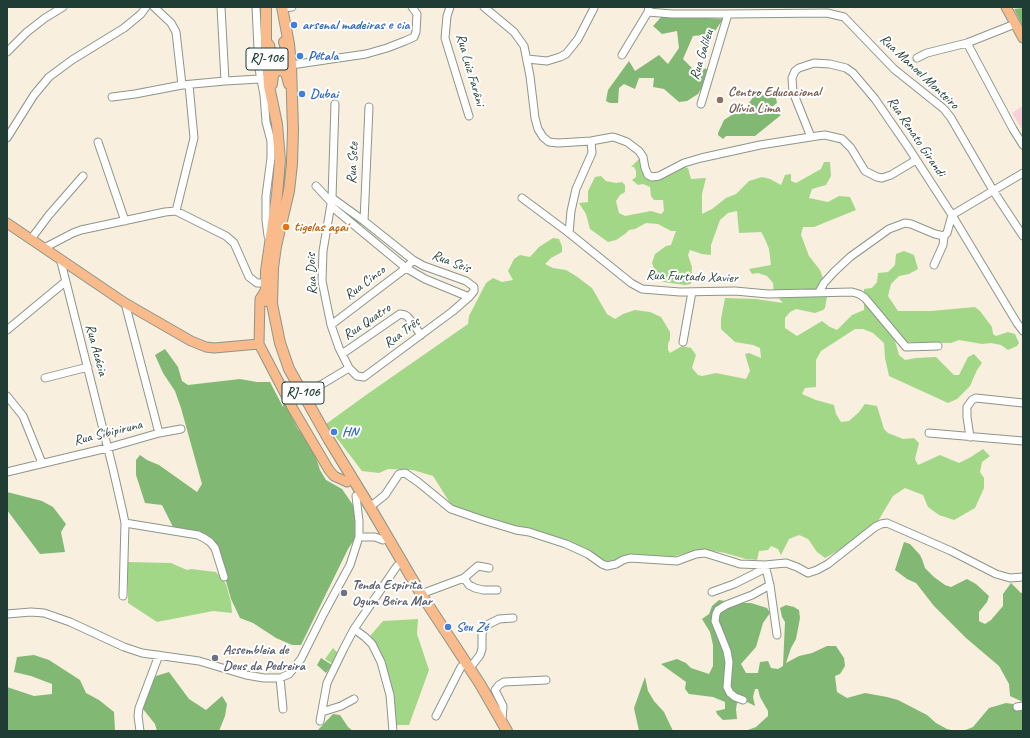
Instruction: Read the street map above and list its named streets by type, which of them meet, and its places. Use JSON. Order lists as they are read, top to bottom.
{
  "streets": {
    "highway": ["RJ-106"],
    "street": [
      "Rua Galileu",
      "Rua Luiz Farâni",
      "Rua Manoel Monteiro",
      "Rua Renato Girandi",
      "Rua Sete",
      "Rua Seis",
      "Rua Dois",
      "Rua Furtado Xavier",
      "Rua Cinco",
      "Rua Quatro",
      "Rua Três",
      "Rua Acácia",
      "Rua Sibipiruna"
    ]
  },
  "crossings": [
    ["Rua Galileu", "Rua Manoel Monteiro"],
    ["Rua Sete", "Rua Seis"],
    ["Rua Seis", "Rua Dois"],
    ["Rua Seis", "Rua Cinco"],
    ["Rua Seis", "Rua Três"],
    ["Rua Dois", "Rua Cinco"],
    ["Rua Dois", "Rua Quatro"],
    ["Rua Dois", "Rua Três"],
    ["Rua Quatro", "Rua Três"],
    ["Rua Acácia", "Rua Sibipiruna"]
  ],
  "places": [
    "arsenal madeiras e cia",
    "Pétala",
    "Dubai",
    "Centro Educacional Olívia Lima",
    "tigelas açaí",
    "HN",
    "Tenda Espirita Ogum Beira Mar",
    "Seu Zé",
    "Assembleia de Deus da Pedreira"
  ]
}
